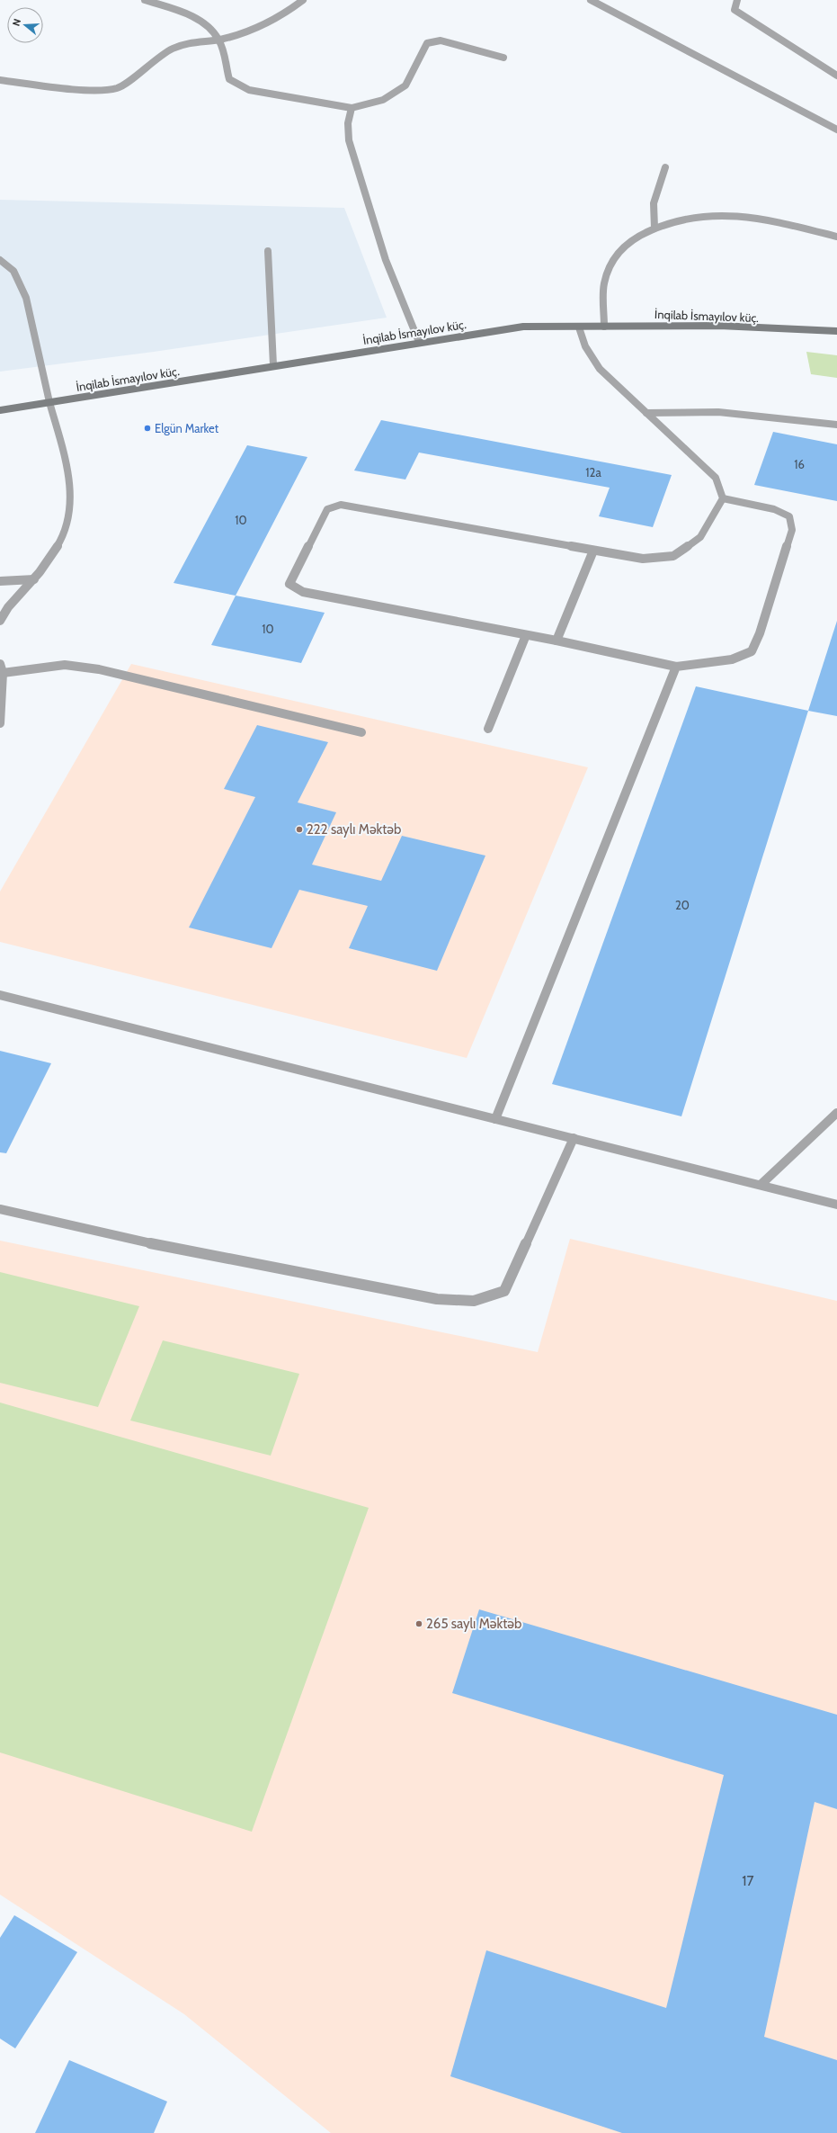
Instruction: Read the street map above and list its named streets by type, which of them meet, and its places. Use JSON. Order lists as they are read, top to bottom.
{
  "streets": {
    "main road": ["İnqilab İsmayılov küç."]
  },
  "places": ["Elgün Market", "222 saylı Məktəb", "265 saylı Məktəb"],
  "house_numbers": [
    "16",
    "12a",
    "10",
    "10",
    "20",
    "17"
  ],
  "north": "left"
}
